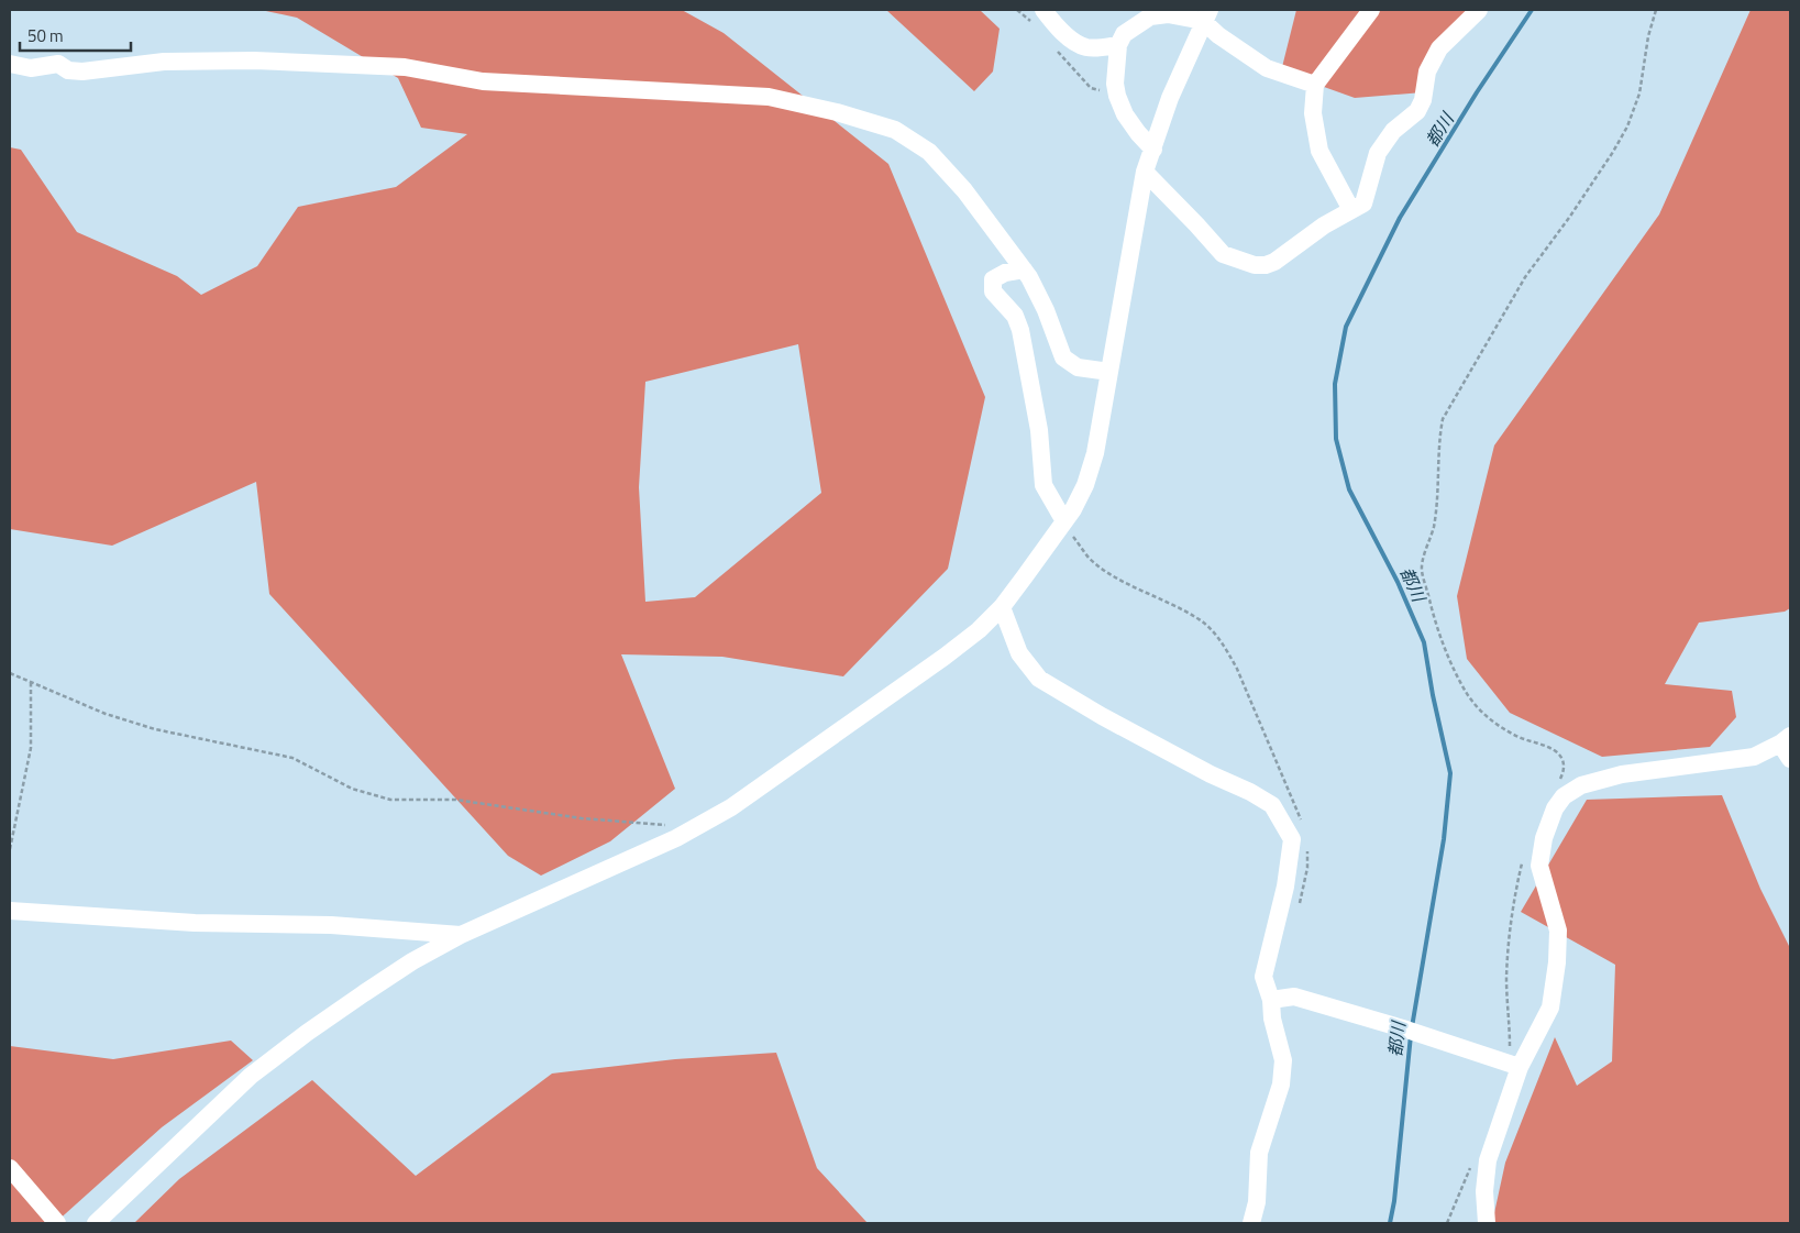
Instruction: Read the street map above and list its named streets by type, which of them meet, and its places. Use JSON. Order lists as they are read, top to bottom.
{
  "water": ["都川"],
  "scale_bar": "50 m"
}
